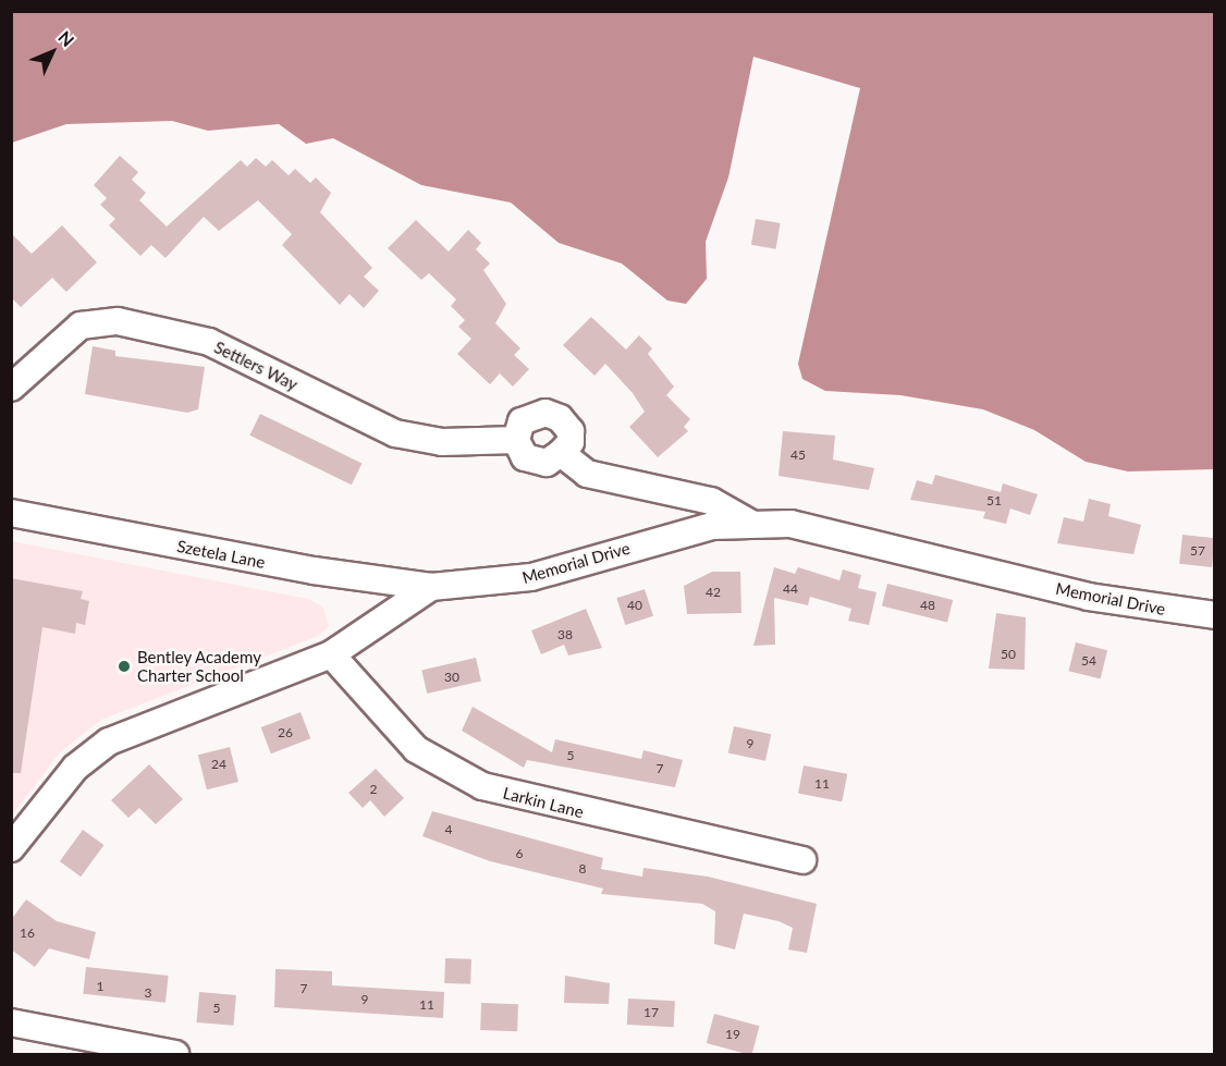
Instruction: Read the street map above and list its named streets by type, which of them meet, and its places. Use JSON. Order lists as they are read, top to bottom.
{
  "streets": {
    "street": [
      "Settlers Way",
      "Szetela Lane",
      "Memorial Drive",
      "Larkin Lane"
    ]
  },
  "crossings": [
    ["Szetela Lane", "Memorial Drive"],
    ["Memorial Drive", "Larkin Lane"]
  ],
  "places": ["Bentley Academy Charter School"],
  "house_numbers": [
    "45",
    "51",
    "57",
    "44",
    "42",
    "40",
    "48",
    "38",
    "50",
    "54",
    "30",
    "26",
    "9",
    "5",
    "24",
    "7",
    "11",
    "2",
    "4",
    "6",
    "8",
    "16",
    "1",
    "7",
    "3",
    "9",
    "11",
    "5",
    "17",
    "19"
  ],
  "north": "top right"
}
